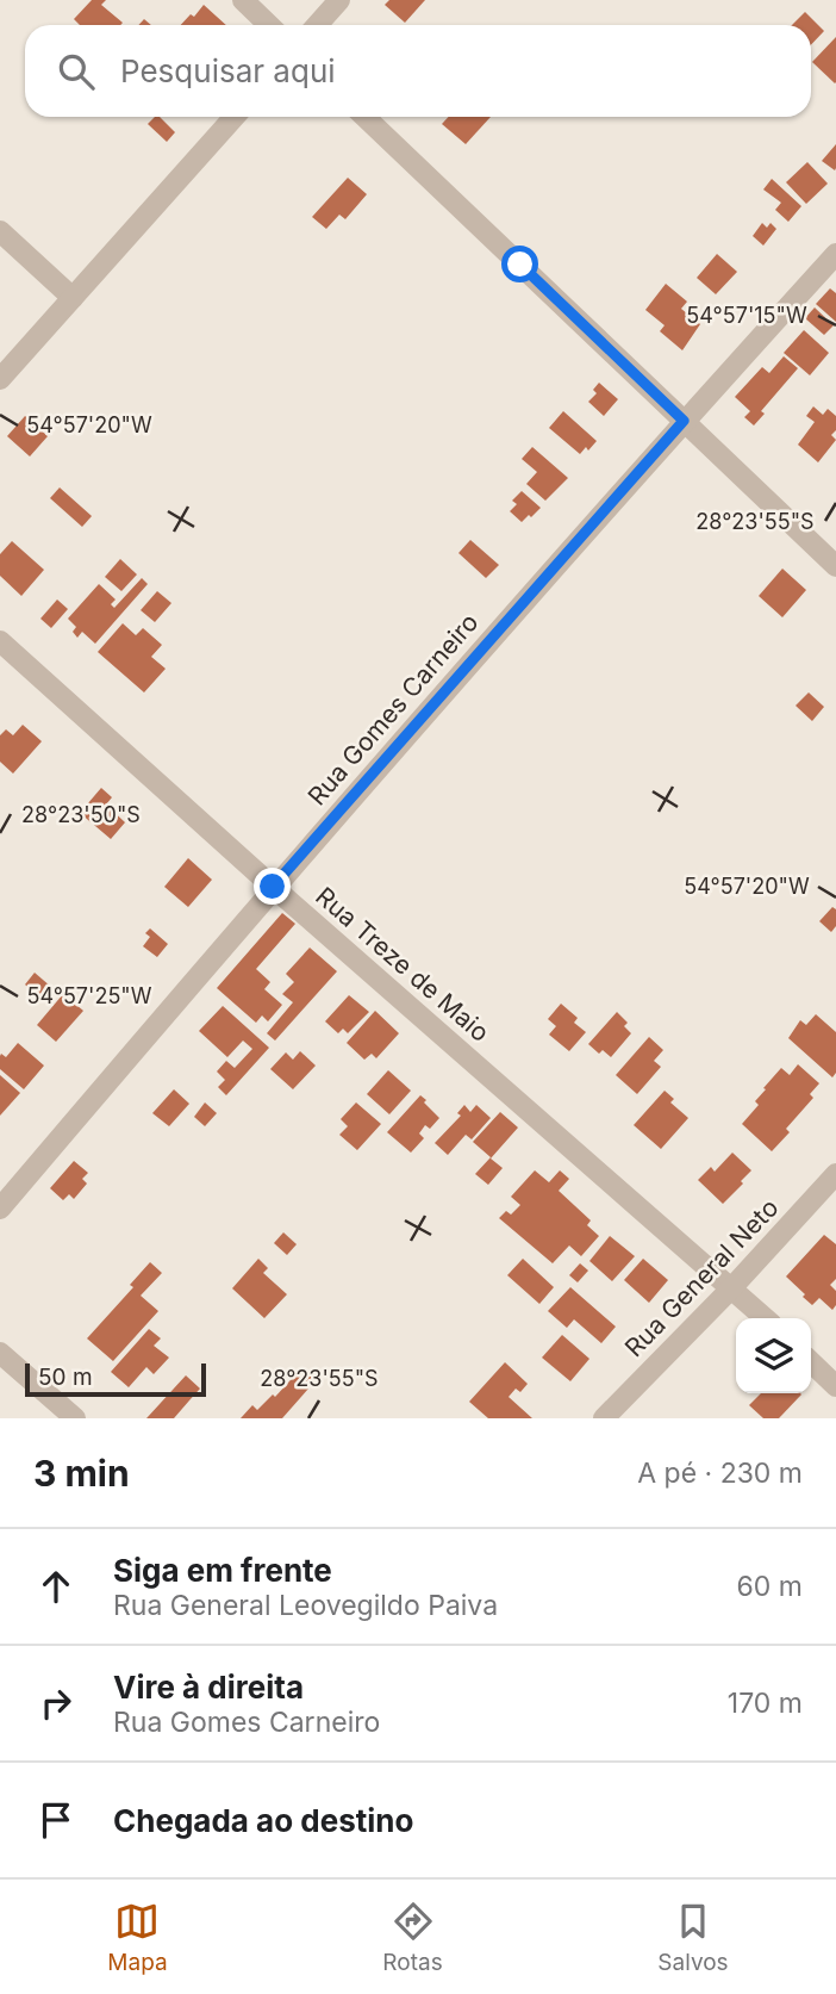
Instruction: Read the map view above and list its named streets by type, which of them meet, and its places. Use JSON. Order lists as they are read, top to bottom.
{
  "streets": {
    "street": ["Rua Gomes Carneiro", "Rua Treze de Maio", "Rua General Neto"]
  },
  "crossings": [
    ["Rua Gomes Carneiro", "Rua Treze de Maio"],
    ["Rua Treze de Maio", "Rua General Neto"]
  ],
  "scale_bar": "50 m",
  "page": {
    "search": "Pesquisar aqui",
    "scale": "50 m",
    "heading": ["3 min", "A pé · 230 m"],
    "list": [
      ["Siga em frente", "Rua General Leovegildo Paiva", "60 m"],
      ["Vire à direita", "Rua Gomes Carneiro", "170 m"],
      "Chegada ao destino"
    ],
    "nav": ["Mapa", "Rotas", "Salvos"]
  },
  "coordinates": [
    "54°57'15\"W",
    "54°57'20\"W",
    "28°23'55\"S",
    "28°23'50\"S",
    "54°57'25\"W"
  ]
}
